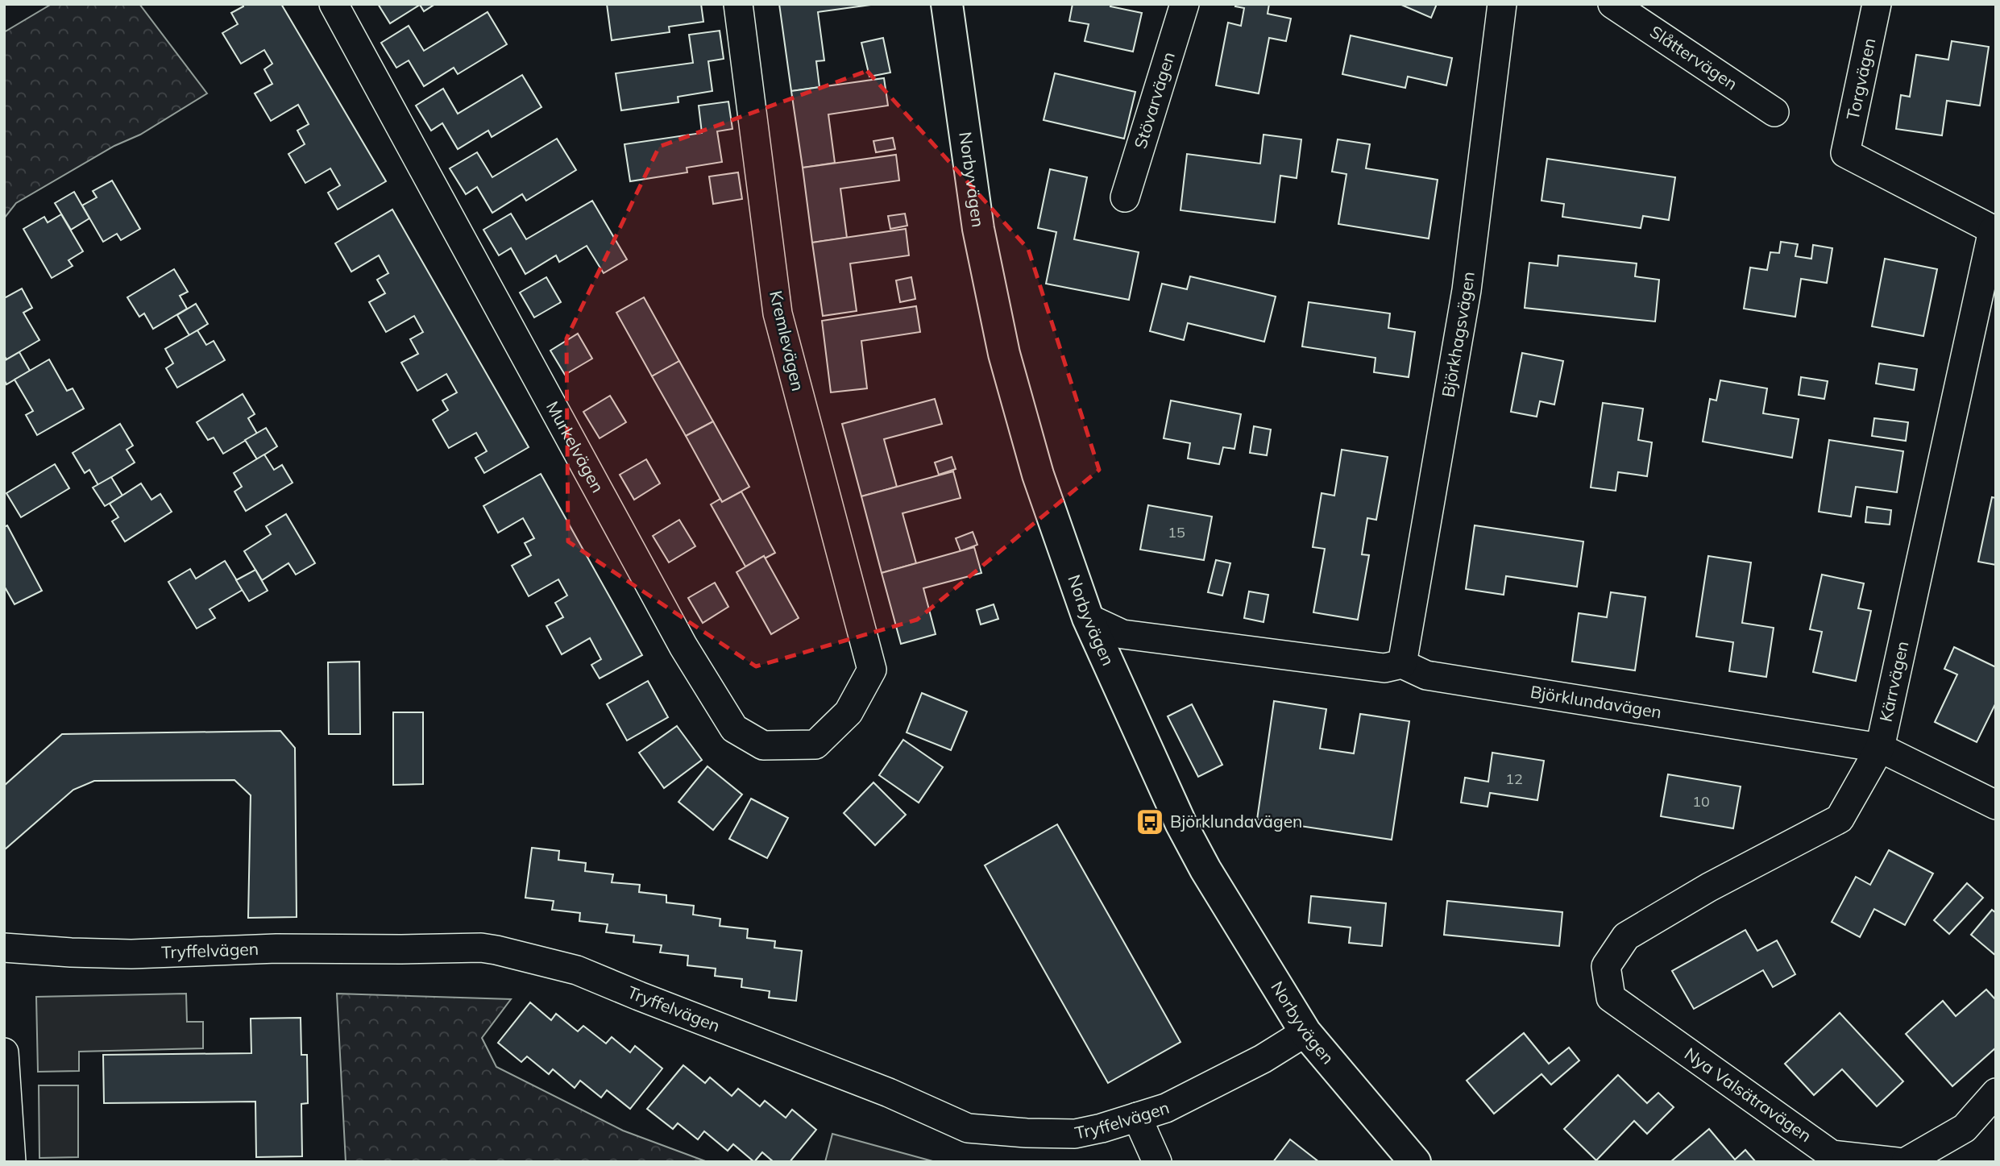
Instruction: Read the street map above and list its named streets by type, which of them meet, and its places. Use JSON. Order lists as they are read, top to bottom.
{
  "streets": {
    "street": [
      "Slåttervägen",
      "Torgvägen",
      "Stövarvägen",
      "Norbyvägen",
      "Björkhagsvägen",
      "Kremlevägen",
      "Murkelvägen",
      "Kärrvägen",
      "Björklundavägen",
      "Tryffelvägen",
      "Nya Valsätravägen"
    ]
  },
  "crossings": [
    ["Torgvägen", "Kärrvägen"],
    ["Norbyvägen", "Björklundavägen"],
    ["Norbyvägen", "Tryffelvägen"],
    ["Björkhagsvägen", "Björklundavägen"],
    ["Kremlevägen", "Murkelvägen"],
    ["Kärrvägen", "Björklundavägen"],
    ["Kärrvägen", "Nya Valsätravägen"]
  ],
  "places": {
    "bus stop": ["Björklundavägen"]
  },
  "house_numbers": ["15", "12", "10"]
}
